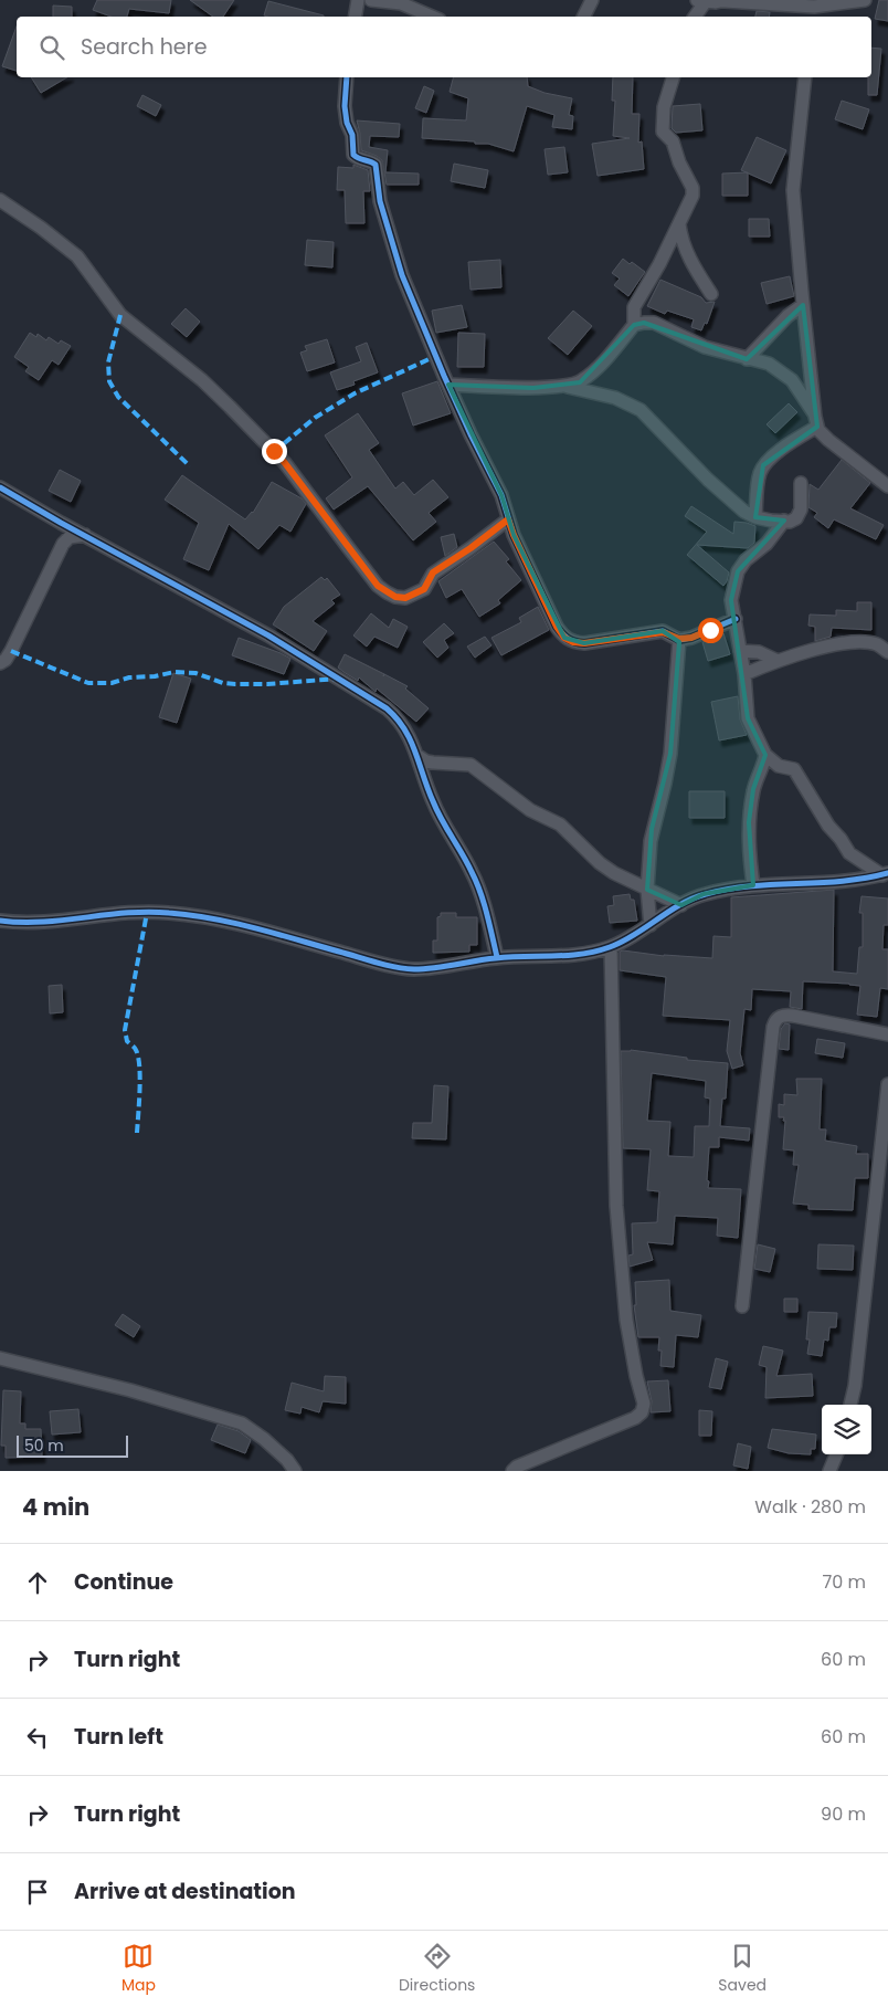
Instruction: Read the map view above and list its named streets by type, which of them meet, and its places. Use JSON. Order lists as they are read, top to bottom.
{
  "scale_bar": "50 m",
  "page": {
    "search": "Search here",
    "scale": "50 m",
    "heading": ["4 min", "Walk · 280 m"],
    "list": [
      ["Continue", "70 m"],
      ["Turn right", "60 m"],
      ["Turn left", "60 m"],
      ["Turn right", "90 m"],
      "Arrive at destination"
    ],
    "nav": ["Map", "Directions", "Saved"]
  }
}
